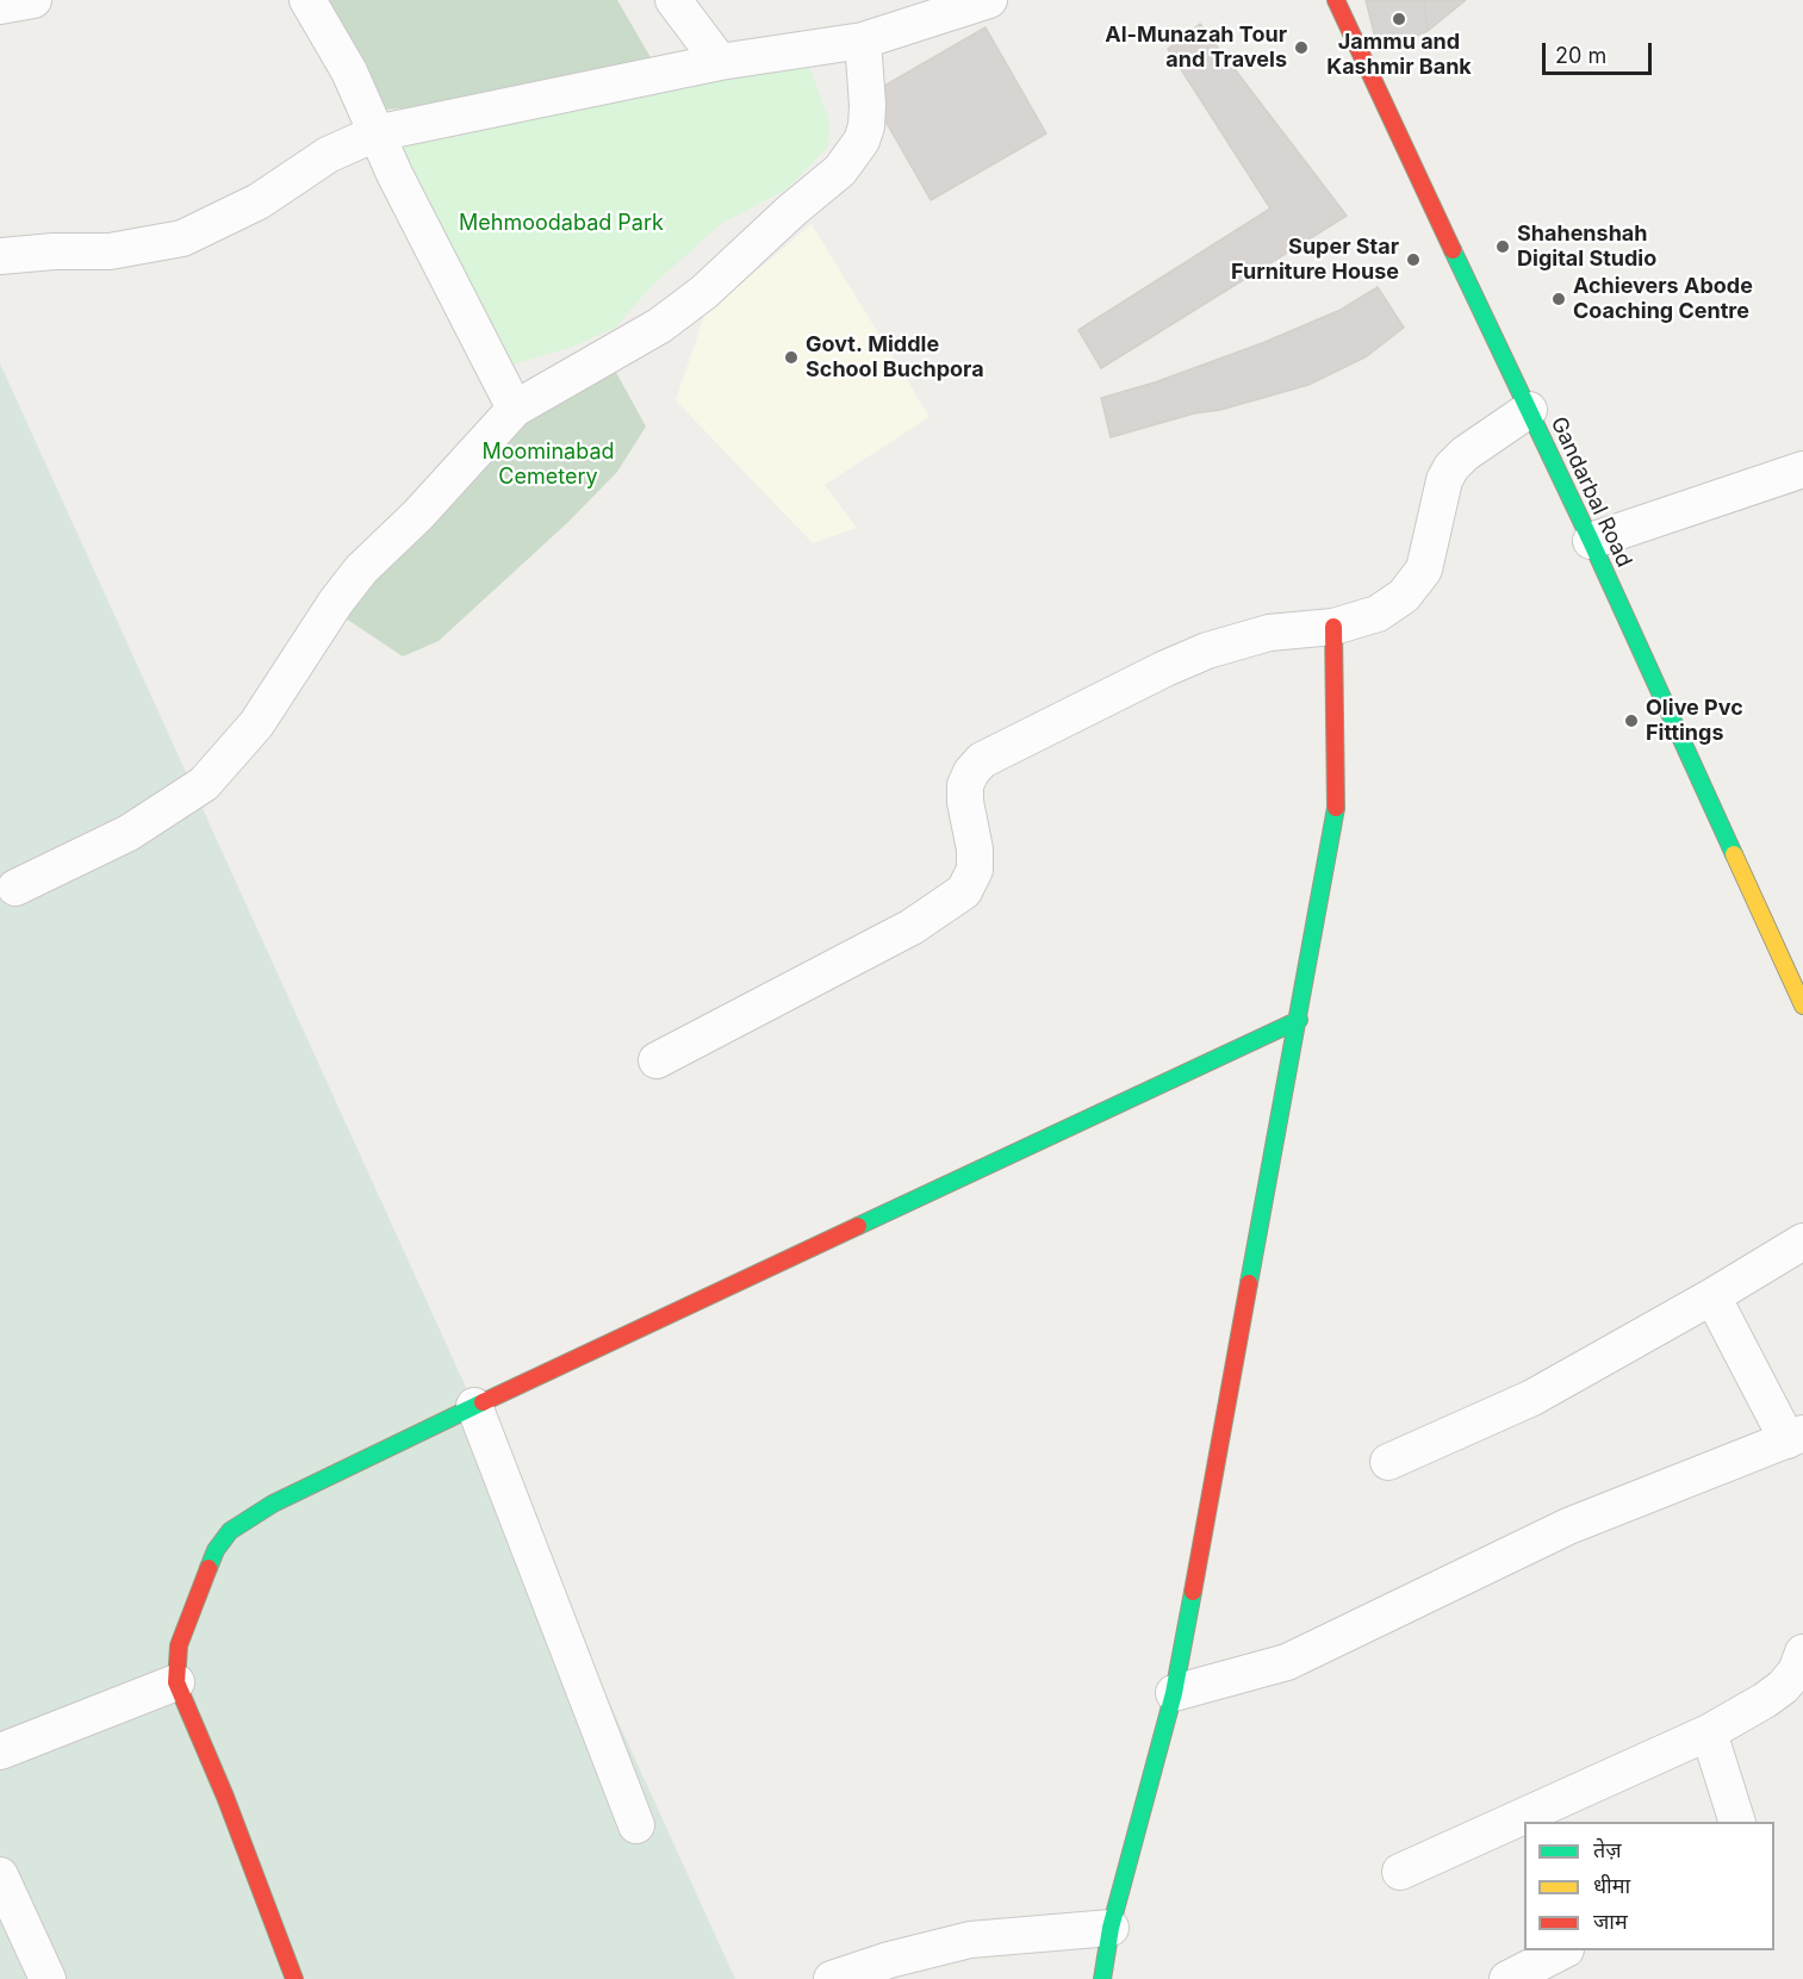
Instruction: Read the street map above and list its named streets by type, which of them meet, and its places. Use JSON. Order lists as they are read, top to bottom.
{
  "streets": {
    "street": ["Gandarbal Road"]
  },
  "parks": ["Mehmoodabad Park", "Moominabad Cemetery"],
  "places": [
    "Jammu and Kashmir Bank",
    "Al-Munazah Tour and Travels",
    "Shahenshah Digital Studio",
    "Super Star Furniture House",
    "Achievers Abode Coaching Centre",
    "Govt. Middle School Buchpora",
    "Olive Pvc Fittings"
  ],
  "legend": ["तेज़", "धीमा", "जाम"],
  "scale_bar": "20 m"
}
